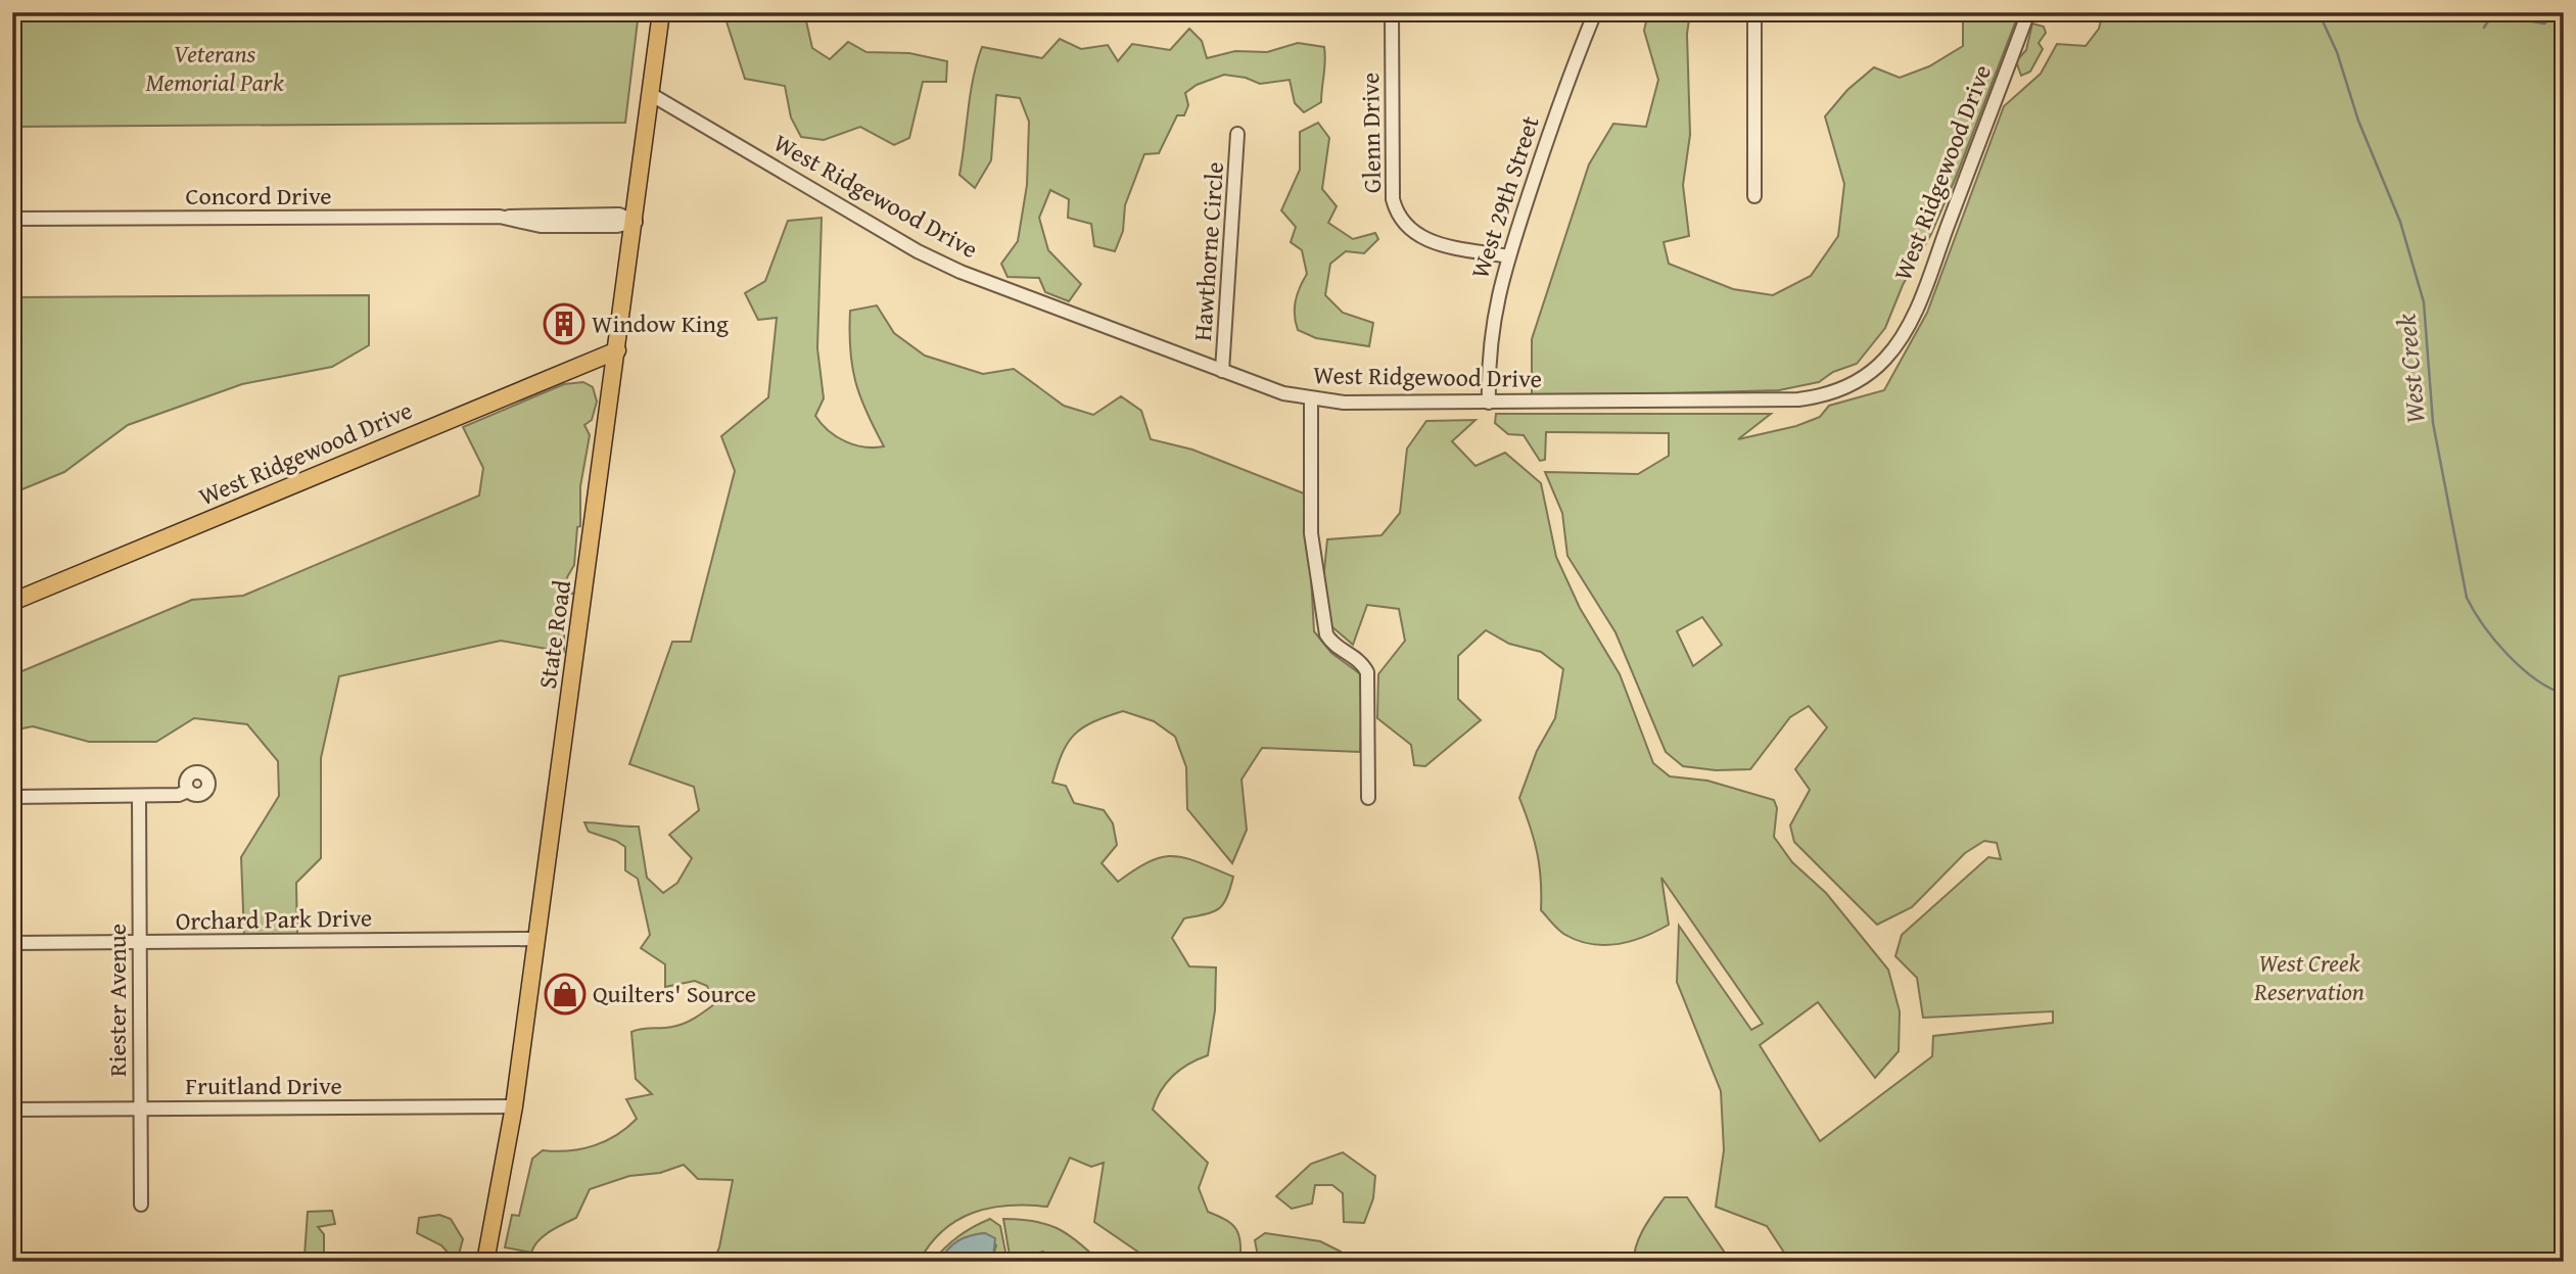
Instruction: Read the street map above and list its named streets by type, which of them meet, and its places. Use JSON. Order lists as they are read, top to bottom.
{
  "streets": {
    "main road": ["West Ridgewood Drive", "State Road"],
    "street": [
      "Glenn Drive",
      "Concord Drive",
      "West 29th Street",
      "Hawthorne Circle",
      "Orchard Park Drive",
      "Riester Avenue",
      "Fruitland Drive"
    ]
  },
  "crossings": [
    ["Glenn Drive", "West 29th Street"],
    ["West Ridgewood Drive", "West 29th Street"],
    ["West Ridgewood Drive", "Hawthorne Circle"],
    ["West Ridgewood Drive", "State Road"],
    ["Concord Drive", "State Road"],
    ["State Road", "Orchard Park Drive"],
    ["State Road", "Fruitland Drive"],
    ["Orchard Park Drive", "Riester Avenue"],
    ["Riester Avenue", "Fruitland Drive"]
  ],
  "water": ["West Creek"],
  "parks": ["Veterans Memorial Park", "West Creek Reservation"],
  "places": {
    "building": ["Window King"],
    "shop": ["Quilters' Source"]
  }
}
